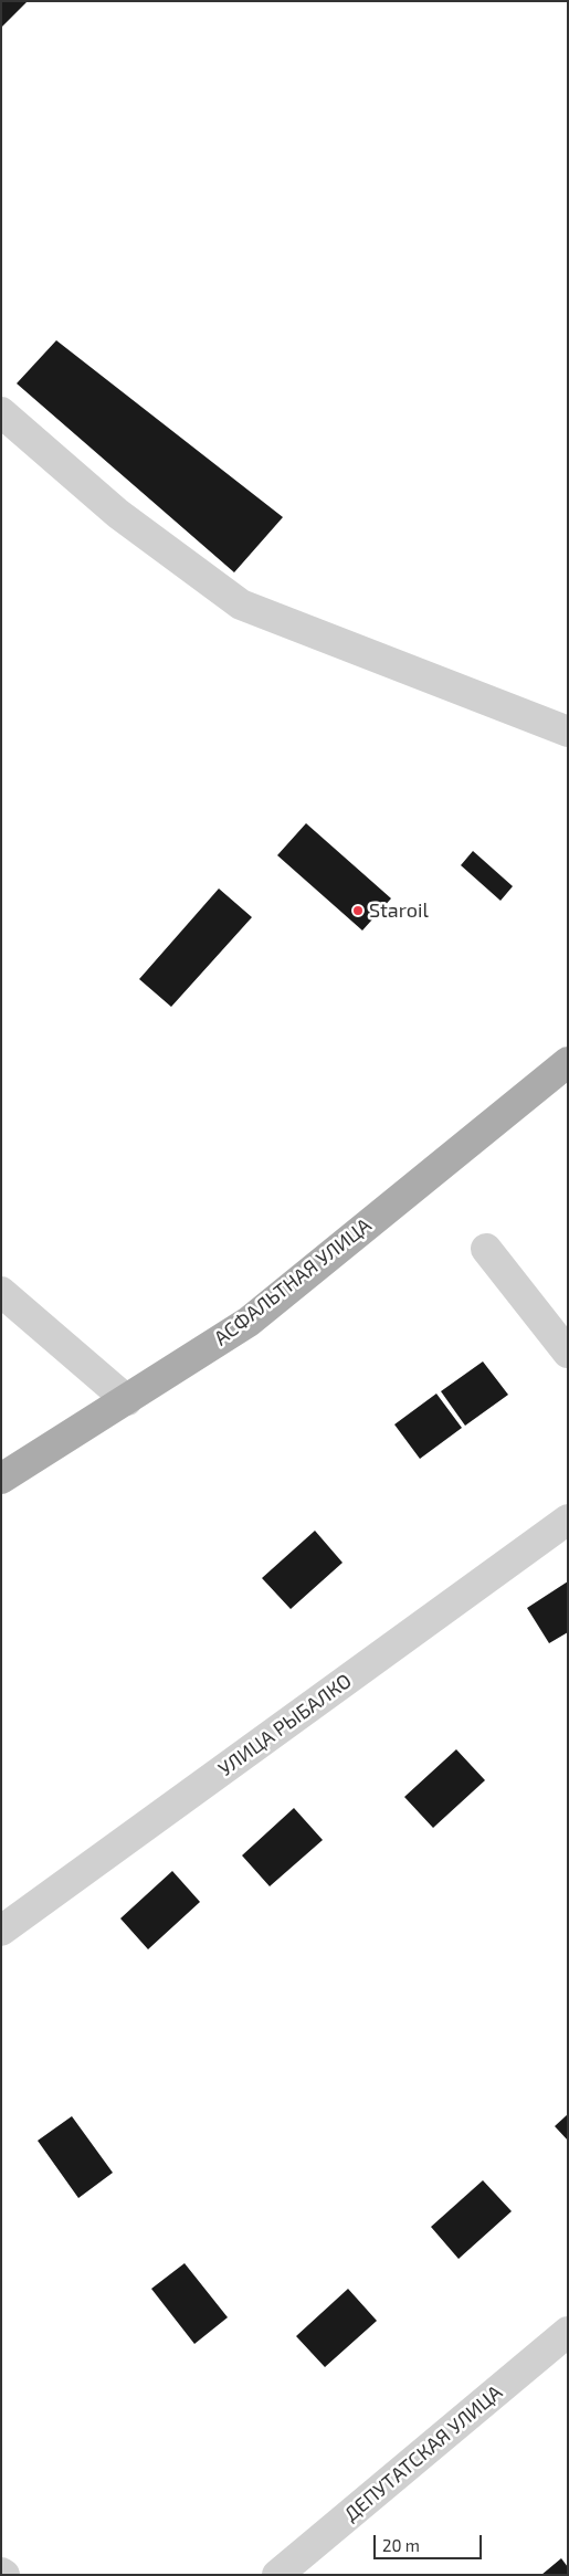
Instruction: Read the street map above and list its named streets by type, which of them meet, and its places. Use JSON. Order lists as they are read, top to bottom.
{
  "streets": {
    "main road": ["АСФАЛЬТНАЯ УЛИЦА"],
    "street": ["УЛИЦА РЫБАЛКО", "ДЕПУТАТСКАЯ УЛИЦА"]
  },
  "places": ["Staroil"],
  "scale_bar": "20 m"
}
